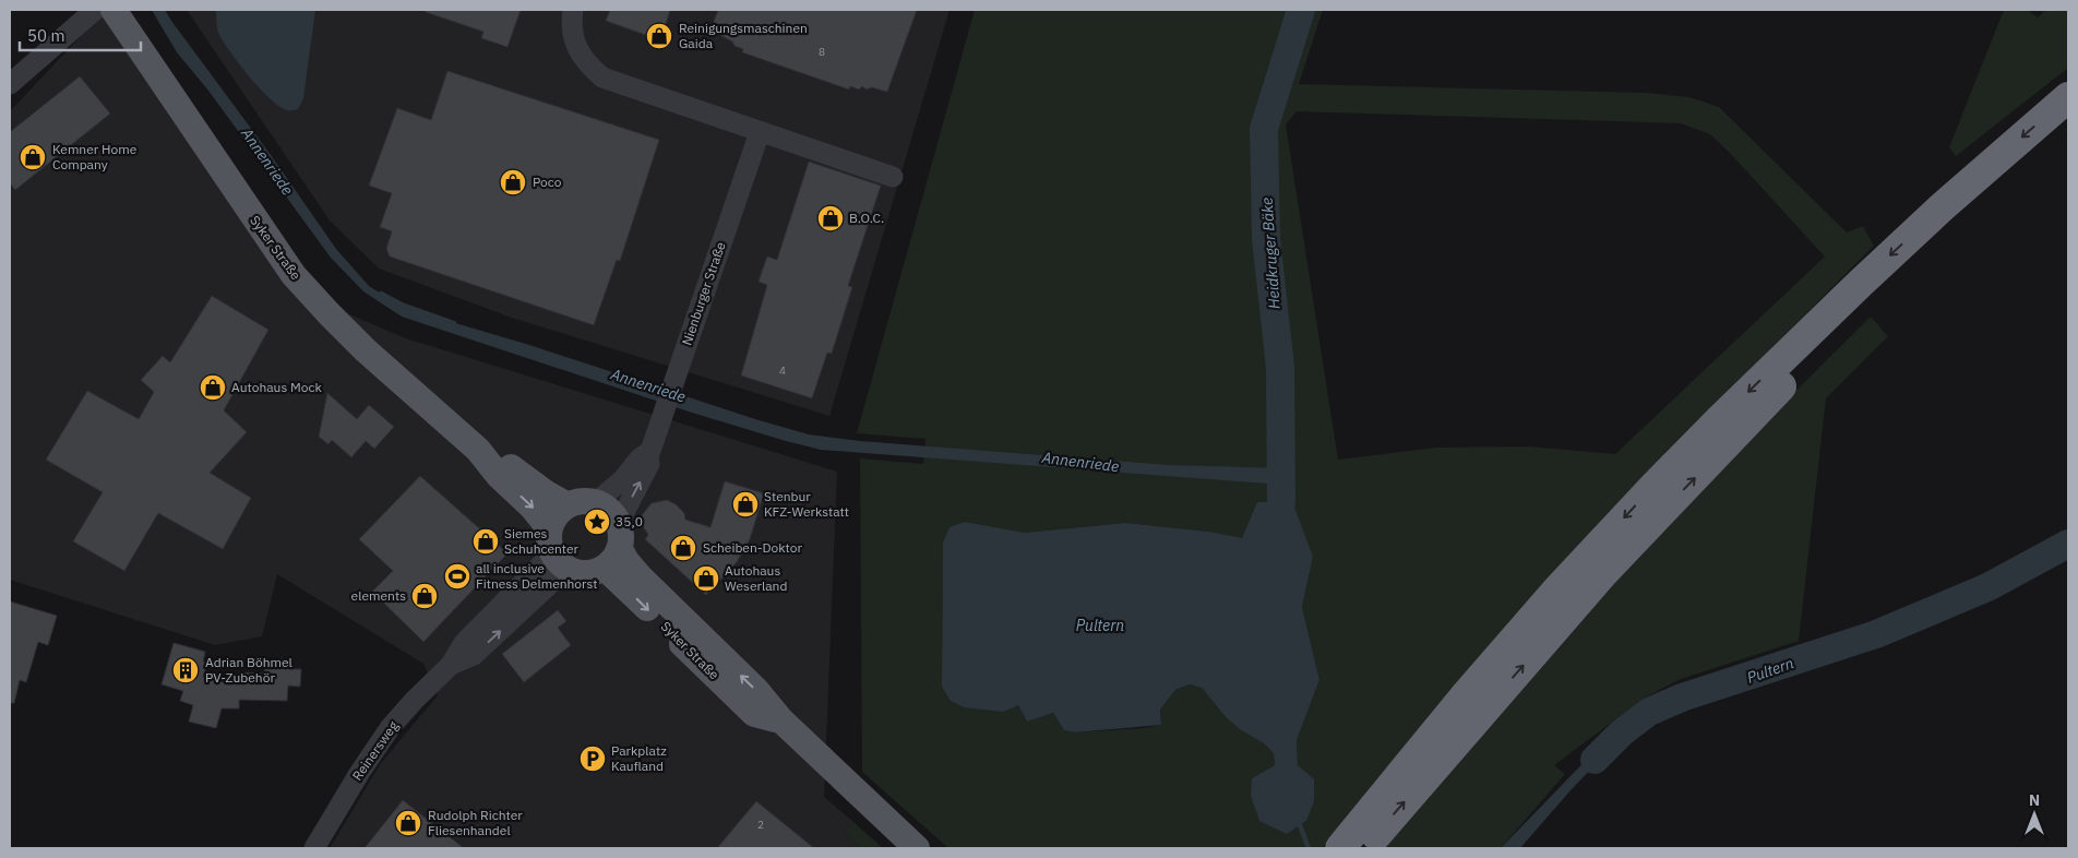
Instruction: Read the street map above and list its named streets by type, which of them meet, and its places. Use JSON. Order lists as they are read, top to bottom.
{
  "streets": {
    "main road": ["Syker Straße"],
    "street": ["Nienburger Straße", "Reinersweg"]
  },
  "crossings": [
    ["Syker Straße", "Nienburger Straße"],
    ["Syker Straße", "Reinersweg"],
    ["Nienburger Straße", "Reinersweg"]
  ],
  "water": ["Annenriede", "Heidkruger Bäke", "Pultern"],
  "places": {
    "shop": [
      "Reinigungsmaschinen Gaida",
      "Kemner Home Company",
      "Poco",
      "B.O.C.",
      "Autohaus Mock",
      "Stenbur KFZ-Werkstatt",
      "Siemes Schuhcenter",
      "Scheiben-Doktor",
      "Autohaus Weserland",
      "elements",
      "Rudolph Richter Fliesenhandel"
    ],
    "place": ["35,0"],
    "sports": ["all inclusive Fitness Delmenhorst"],
    "building": ["Adrian Böhmel PV-Zubehör"],
    "parking": ["Parkplatz Kaufland"]
  },
  "house_numbers": ["8", "4", "2"],
  "scale_bar": "50 m",
  "north": "top"
}
